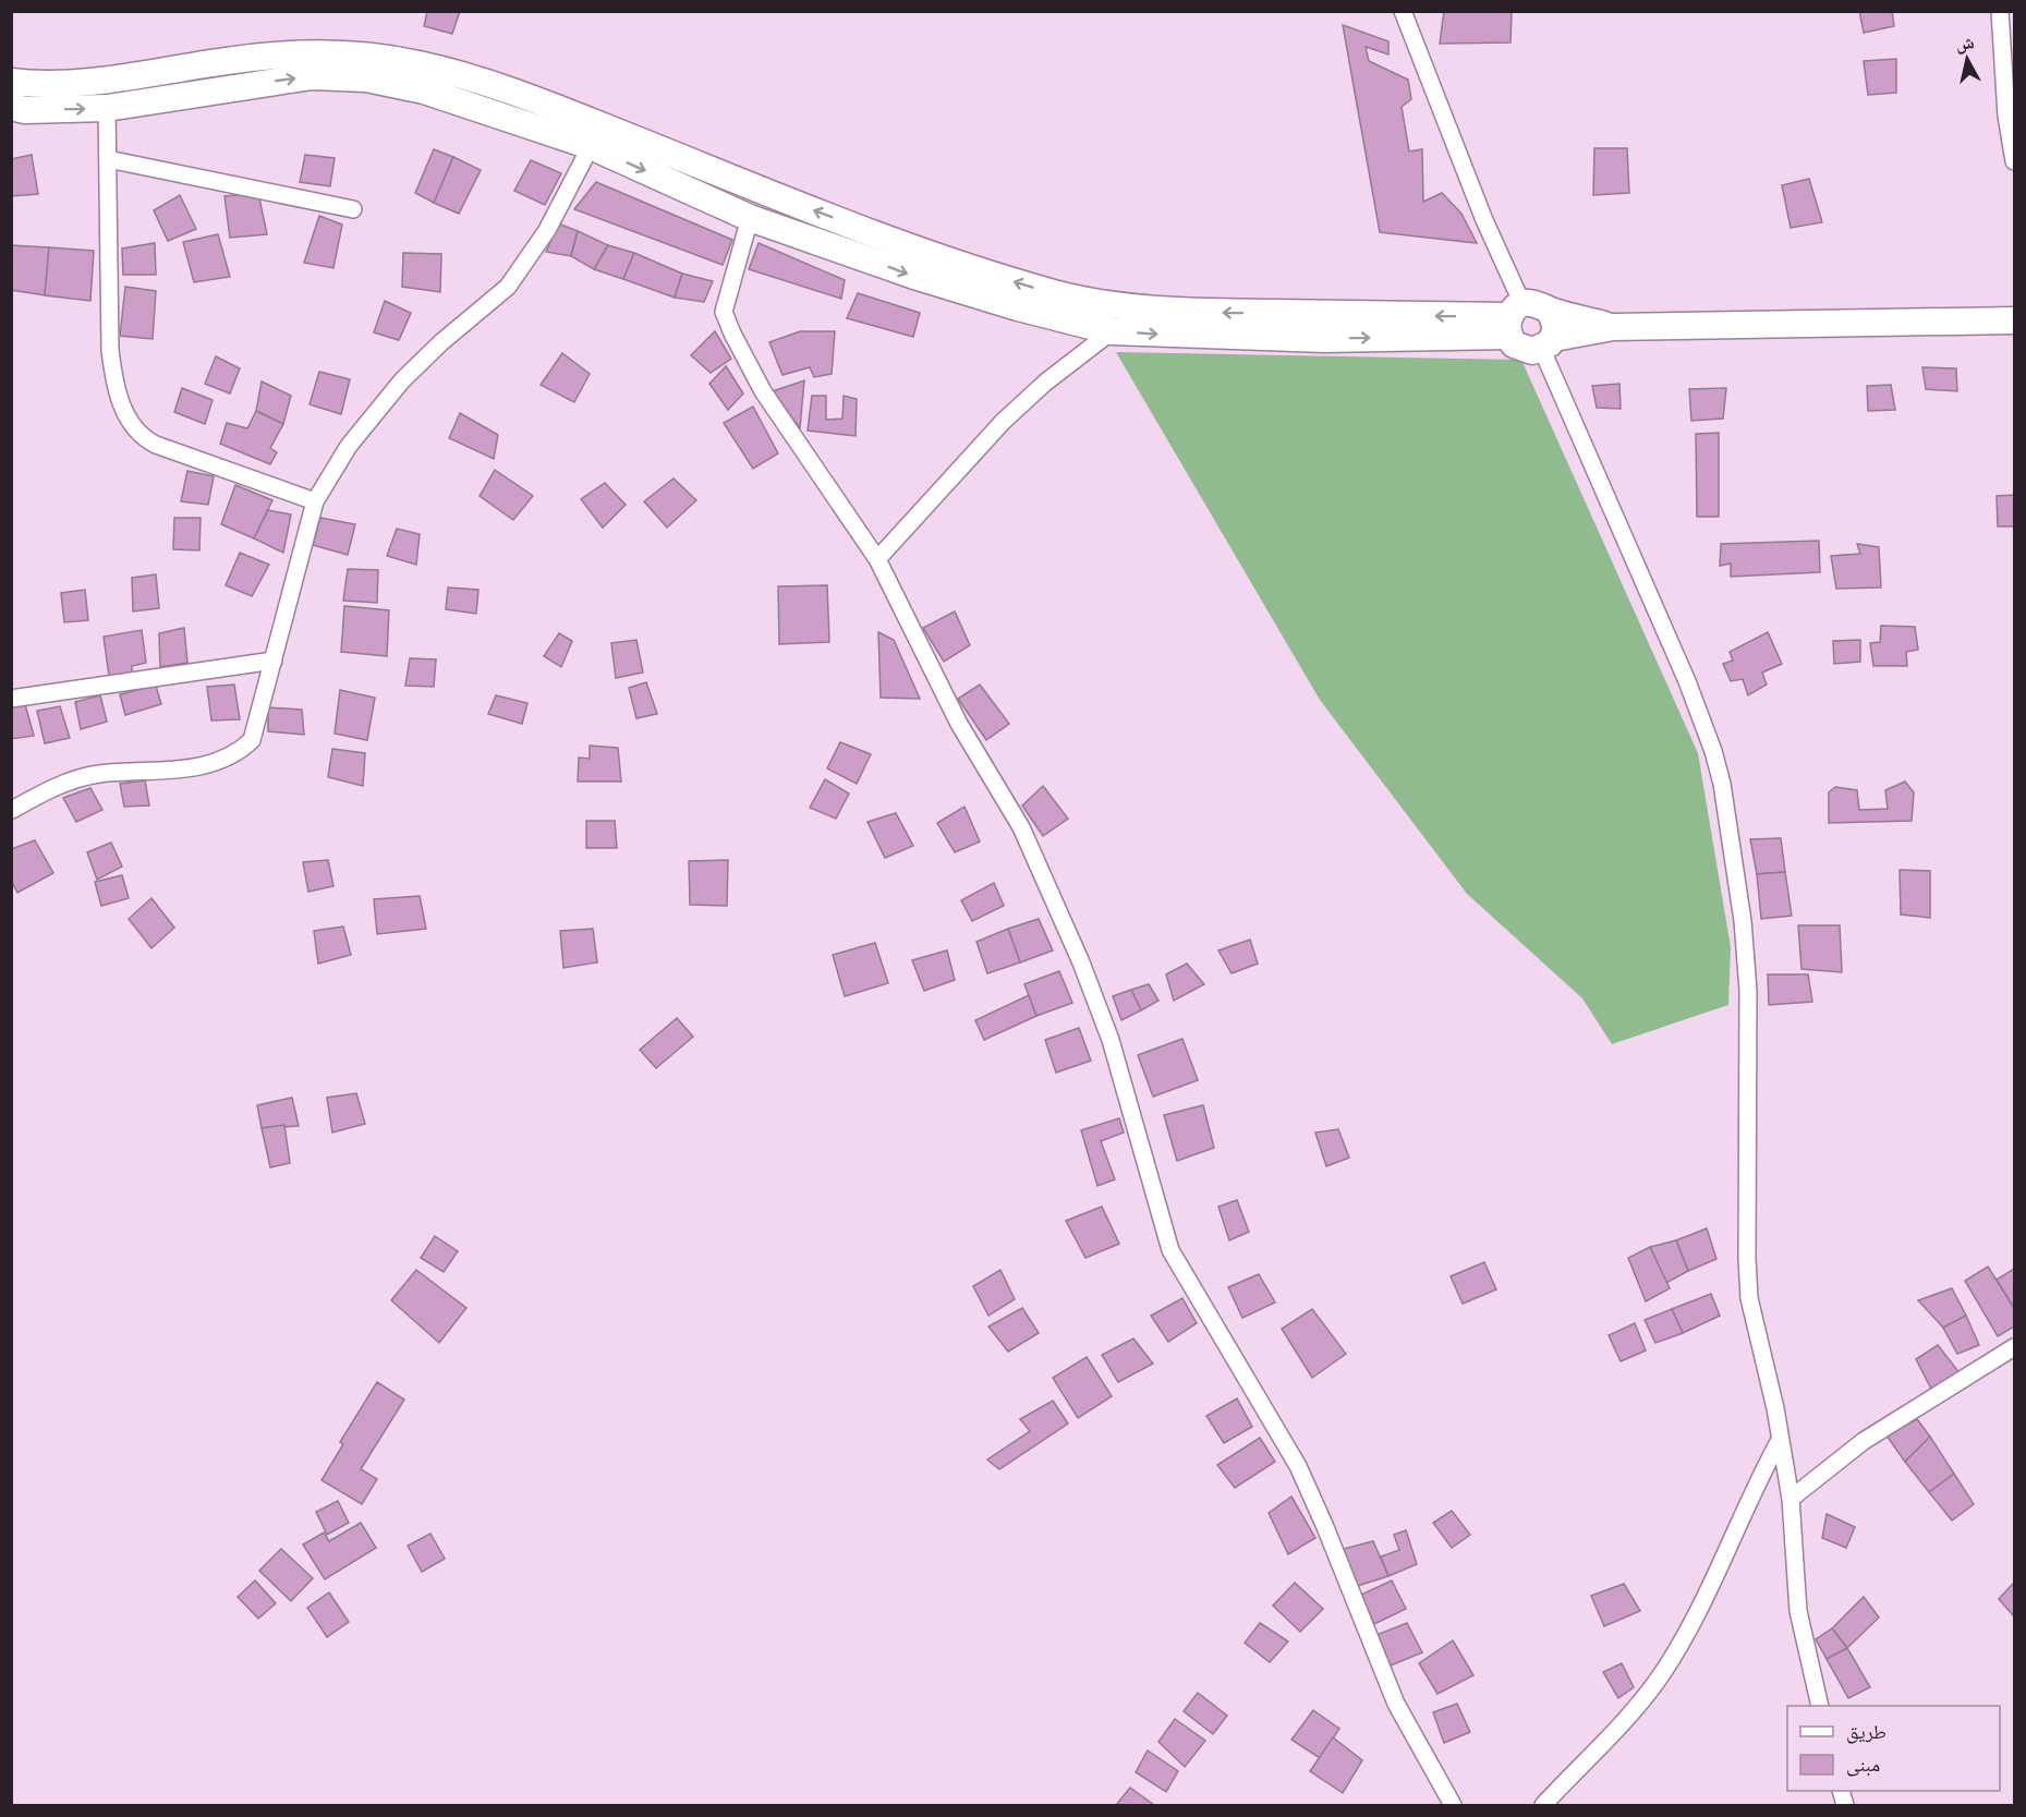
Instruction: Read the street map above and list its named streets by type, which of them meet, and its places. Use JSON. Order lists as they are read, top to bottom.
{
  "legend": ["طريق", "مبنى"],
  "north": "top"
}
